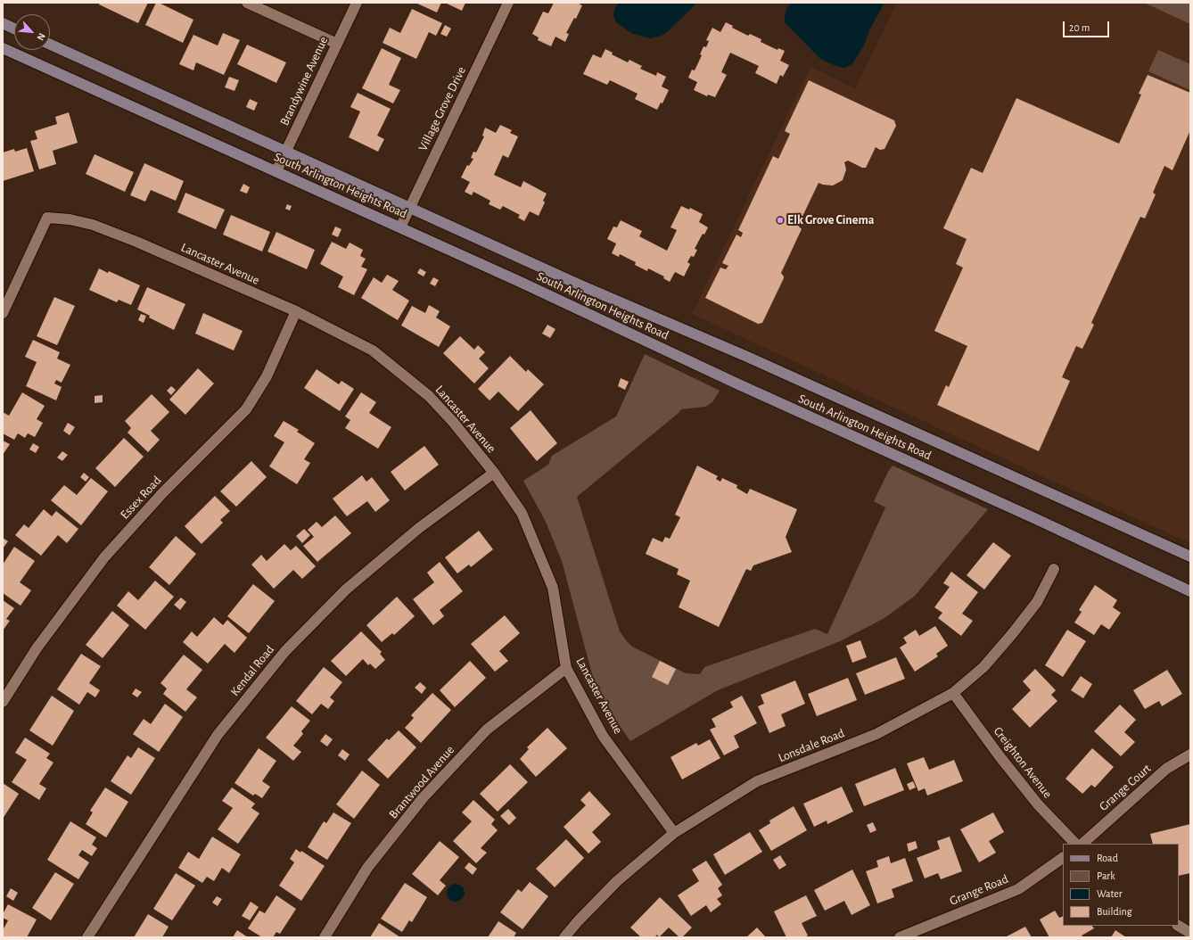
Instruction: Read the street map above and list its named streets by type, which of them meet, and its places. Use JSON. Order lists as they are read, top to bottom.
{
  "streets": {
    "main road": ["South Arlington Heights Road"],
    "street": [
      "Brandywine Avenue",
      "Village Grove Drive",
      "Lancaster Avenue",
      "Essex Road",
      "Kendal Road",
      "Lonsdale Road",
      "Creighton Avenue",
      "Brantwood Avenue",
      "Grange Court",
      "Grange Road"
    ]
  },
  "crossings": [
    ["Brandywine Avenue", "South Arlington Heights Road"],
    ["Village Grove Drive", "South Arlington Heights Road"],
    ["Lancaster Avenue", "Essex Road"],
    ["Lancaster Avenue", "Kendal Road"],
    ["Lancaster Avenue", "Lonsdale Road"],
    ["Lancaster Avenue", "Brantwood Avenue"],
    ["Lonsdale Road", "Creighton Avenue"]
  ],
  "places": ["Elk Grove Cinema"],
  "legend": [
    "Road",
    "Park",
    "Water",
    "Building"
  ],
  "scale_bar": "20 m",
  "north": "bottom right"
}
